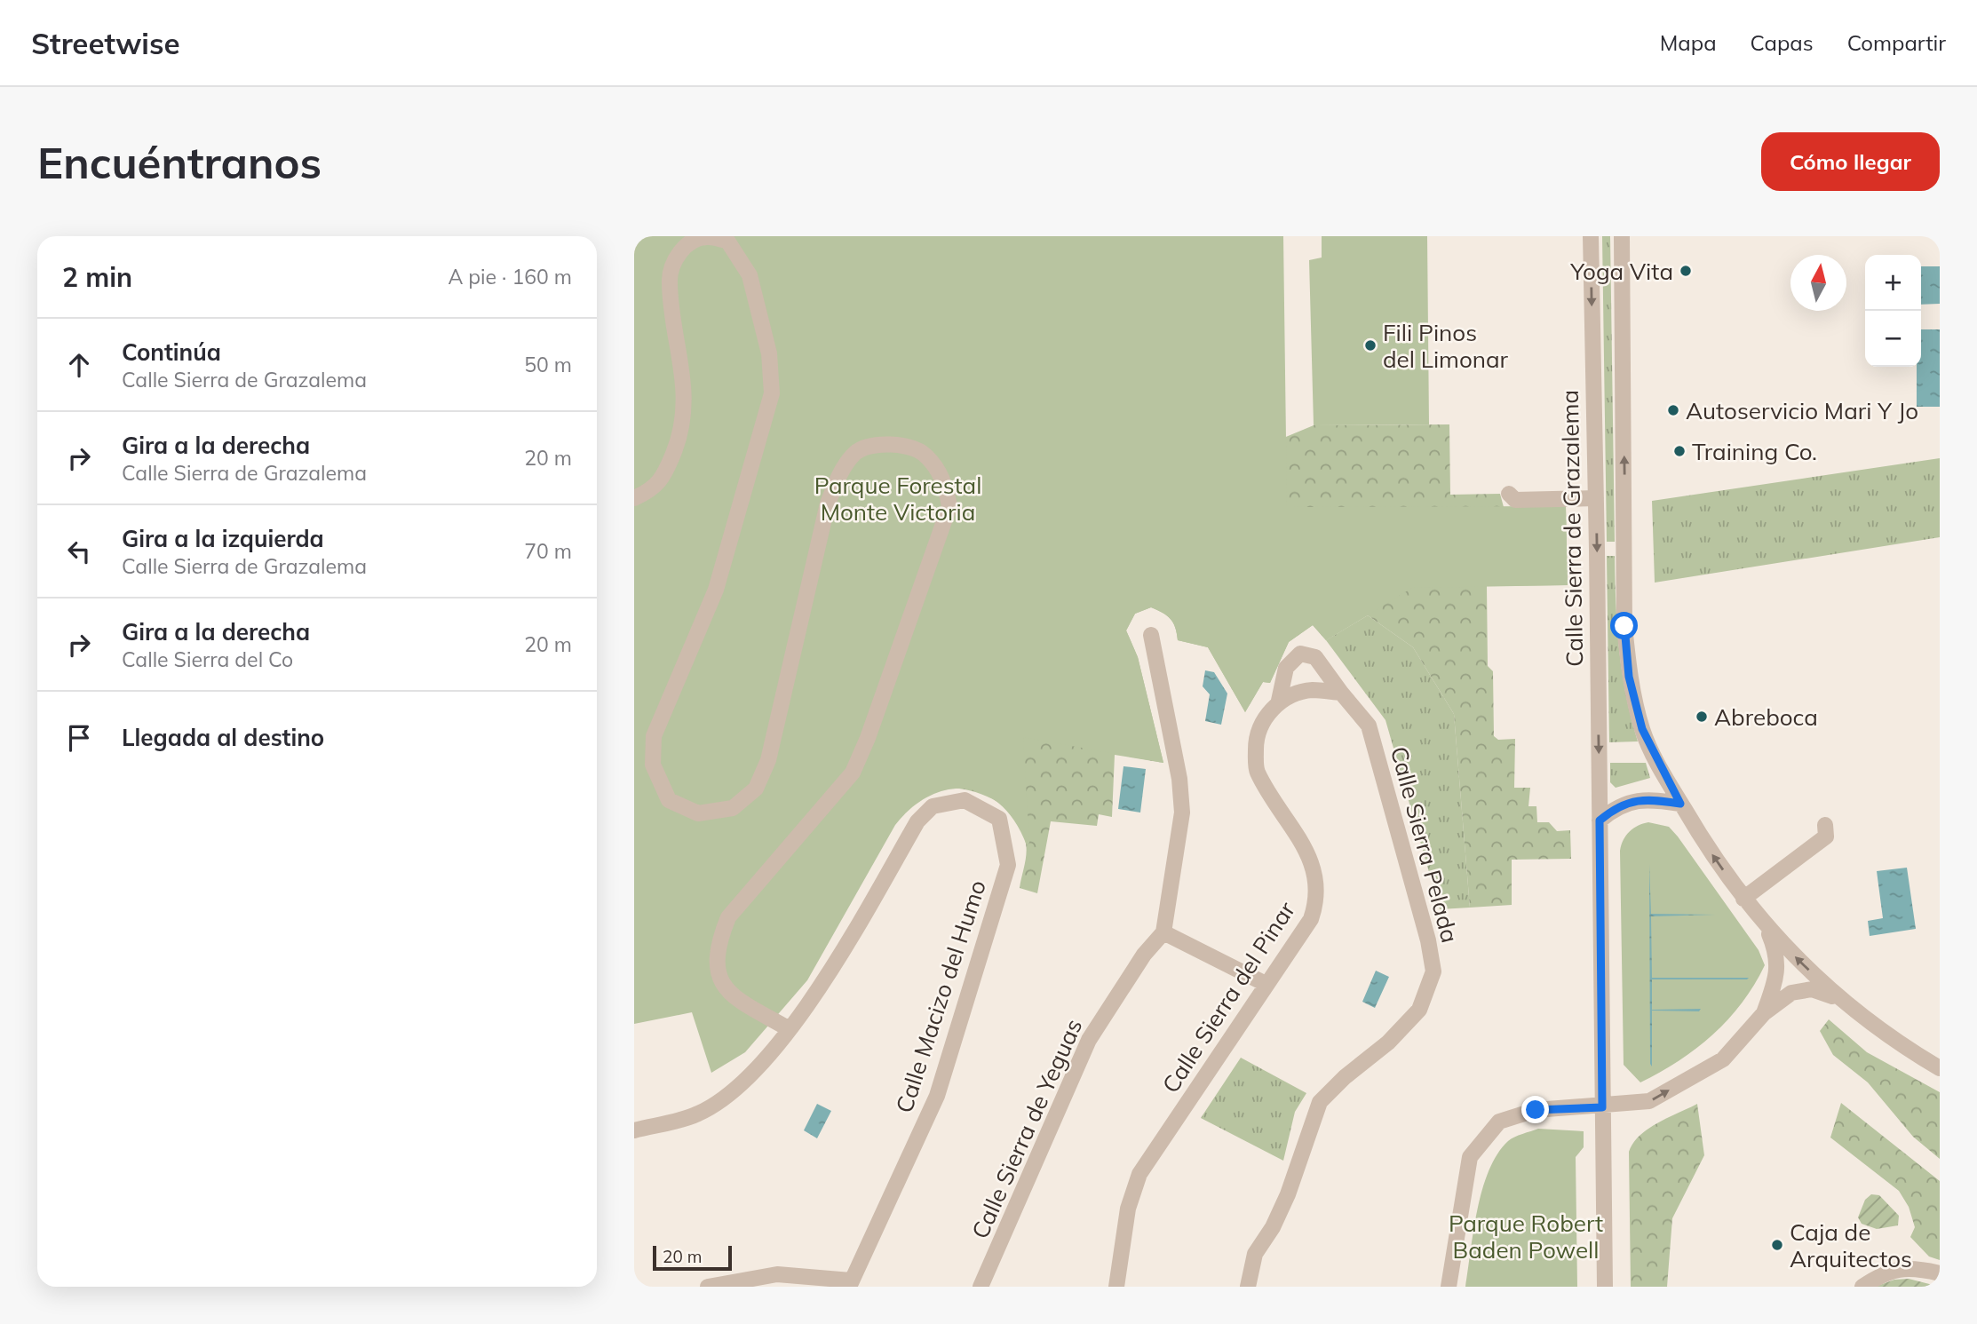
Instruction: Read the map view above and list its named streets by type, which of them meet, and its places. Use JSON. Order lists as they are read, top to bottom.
{
  "streets": {
    "street": [
      "Calle Sierra de Grazalema",
      "Calle Sierra Pelada",
      "Calle Macizo del Humo",
      "Calle Sierra del Pinar",
      "Calle Sierra de Yeguas"
    ]
  },
  "crossings": [
    ["Calle Sierra Pelada", "Calle Sierra del Pinar"]
  ],
  "parks": ["Parque Forestal Monte Victoria", "Parque Robert Baden Powell"],
  "places": [
    "Yoga Vita",
    "Fili Pinos del Limonar",
    "Autoservicio Mari Y Jo",
    "Training Co.",
    "Abreboca",
    "Caja de Arquitectos"
  ],
  "scale_bar": "20 m",
  "north": "top",
  "page": {
    "header": "Streetwise",
    "nav": ["Mapa", "Capas", "Compartir"],
    "buttons": "Cómo llegar",
    "title": "Encuéntranos",
    "heading": ["2 min", "A pie · 160 m"],
    "map_buttons": ["+", "−"],
    "list": [
      ["Continúa", "Calle Sierra de Grazalema", "50 m"],
      ["Gira a la derecha", "Calle Sierra de Grazalema", "20 m"],
      ["Gira a la izquierda", "Calle Sierra de Grazalema", "70 m"],
      ["Gira a la derecha", "Calle Sierra del Co", "20 m"],
      "Llegada al destino"
    ],
    "scale": "20 m"
  }
}
